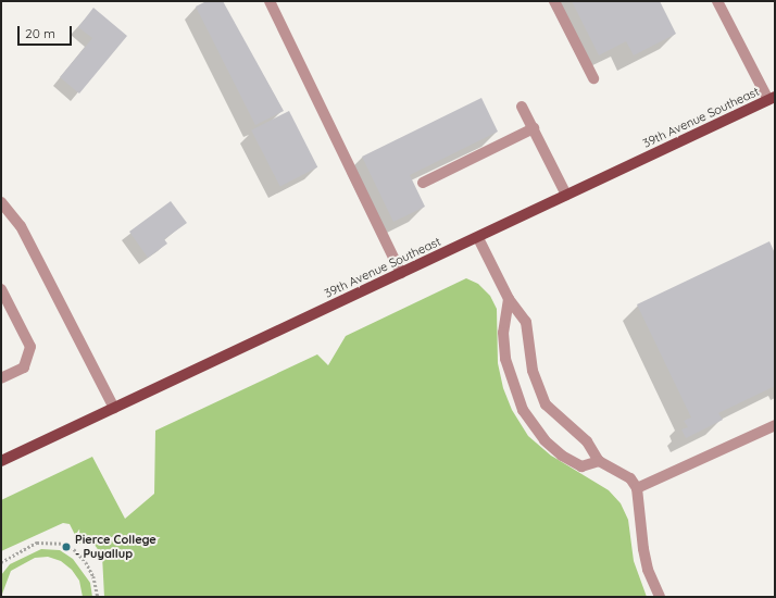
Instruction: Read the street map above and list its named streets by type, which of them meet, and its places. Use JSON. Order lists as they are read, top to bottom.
{
  "streets": {
    "main road": ["39th Avenue Southeast"]
  },
  "places": ["Pierce College - Puyallup"],
  "scale_bar": "20 m"
}
